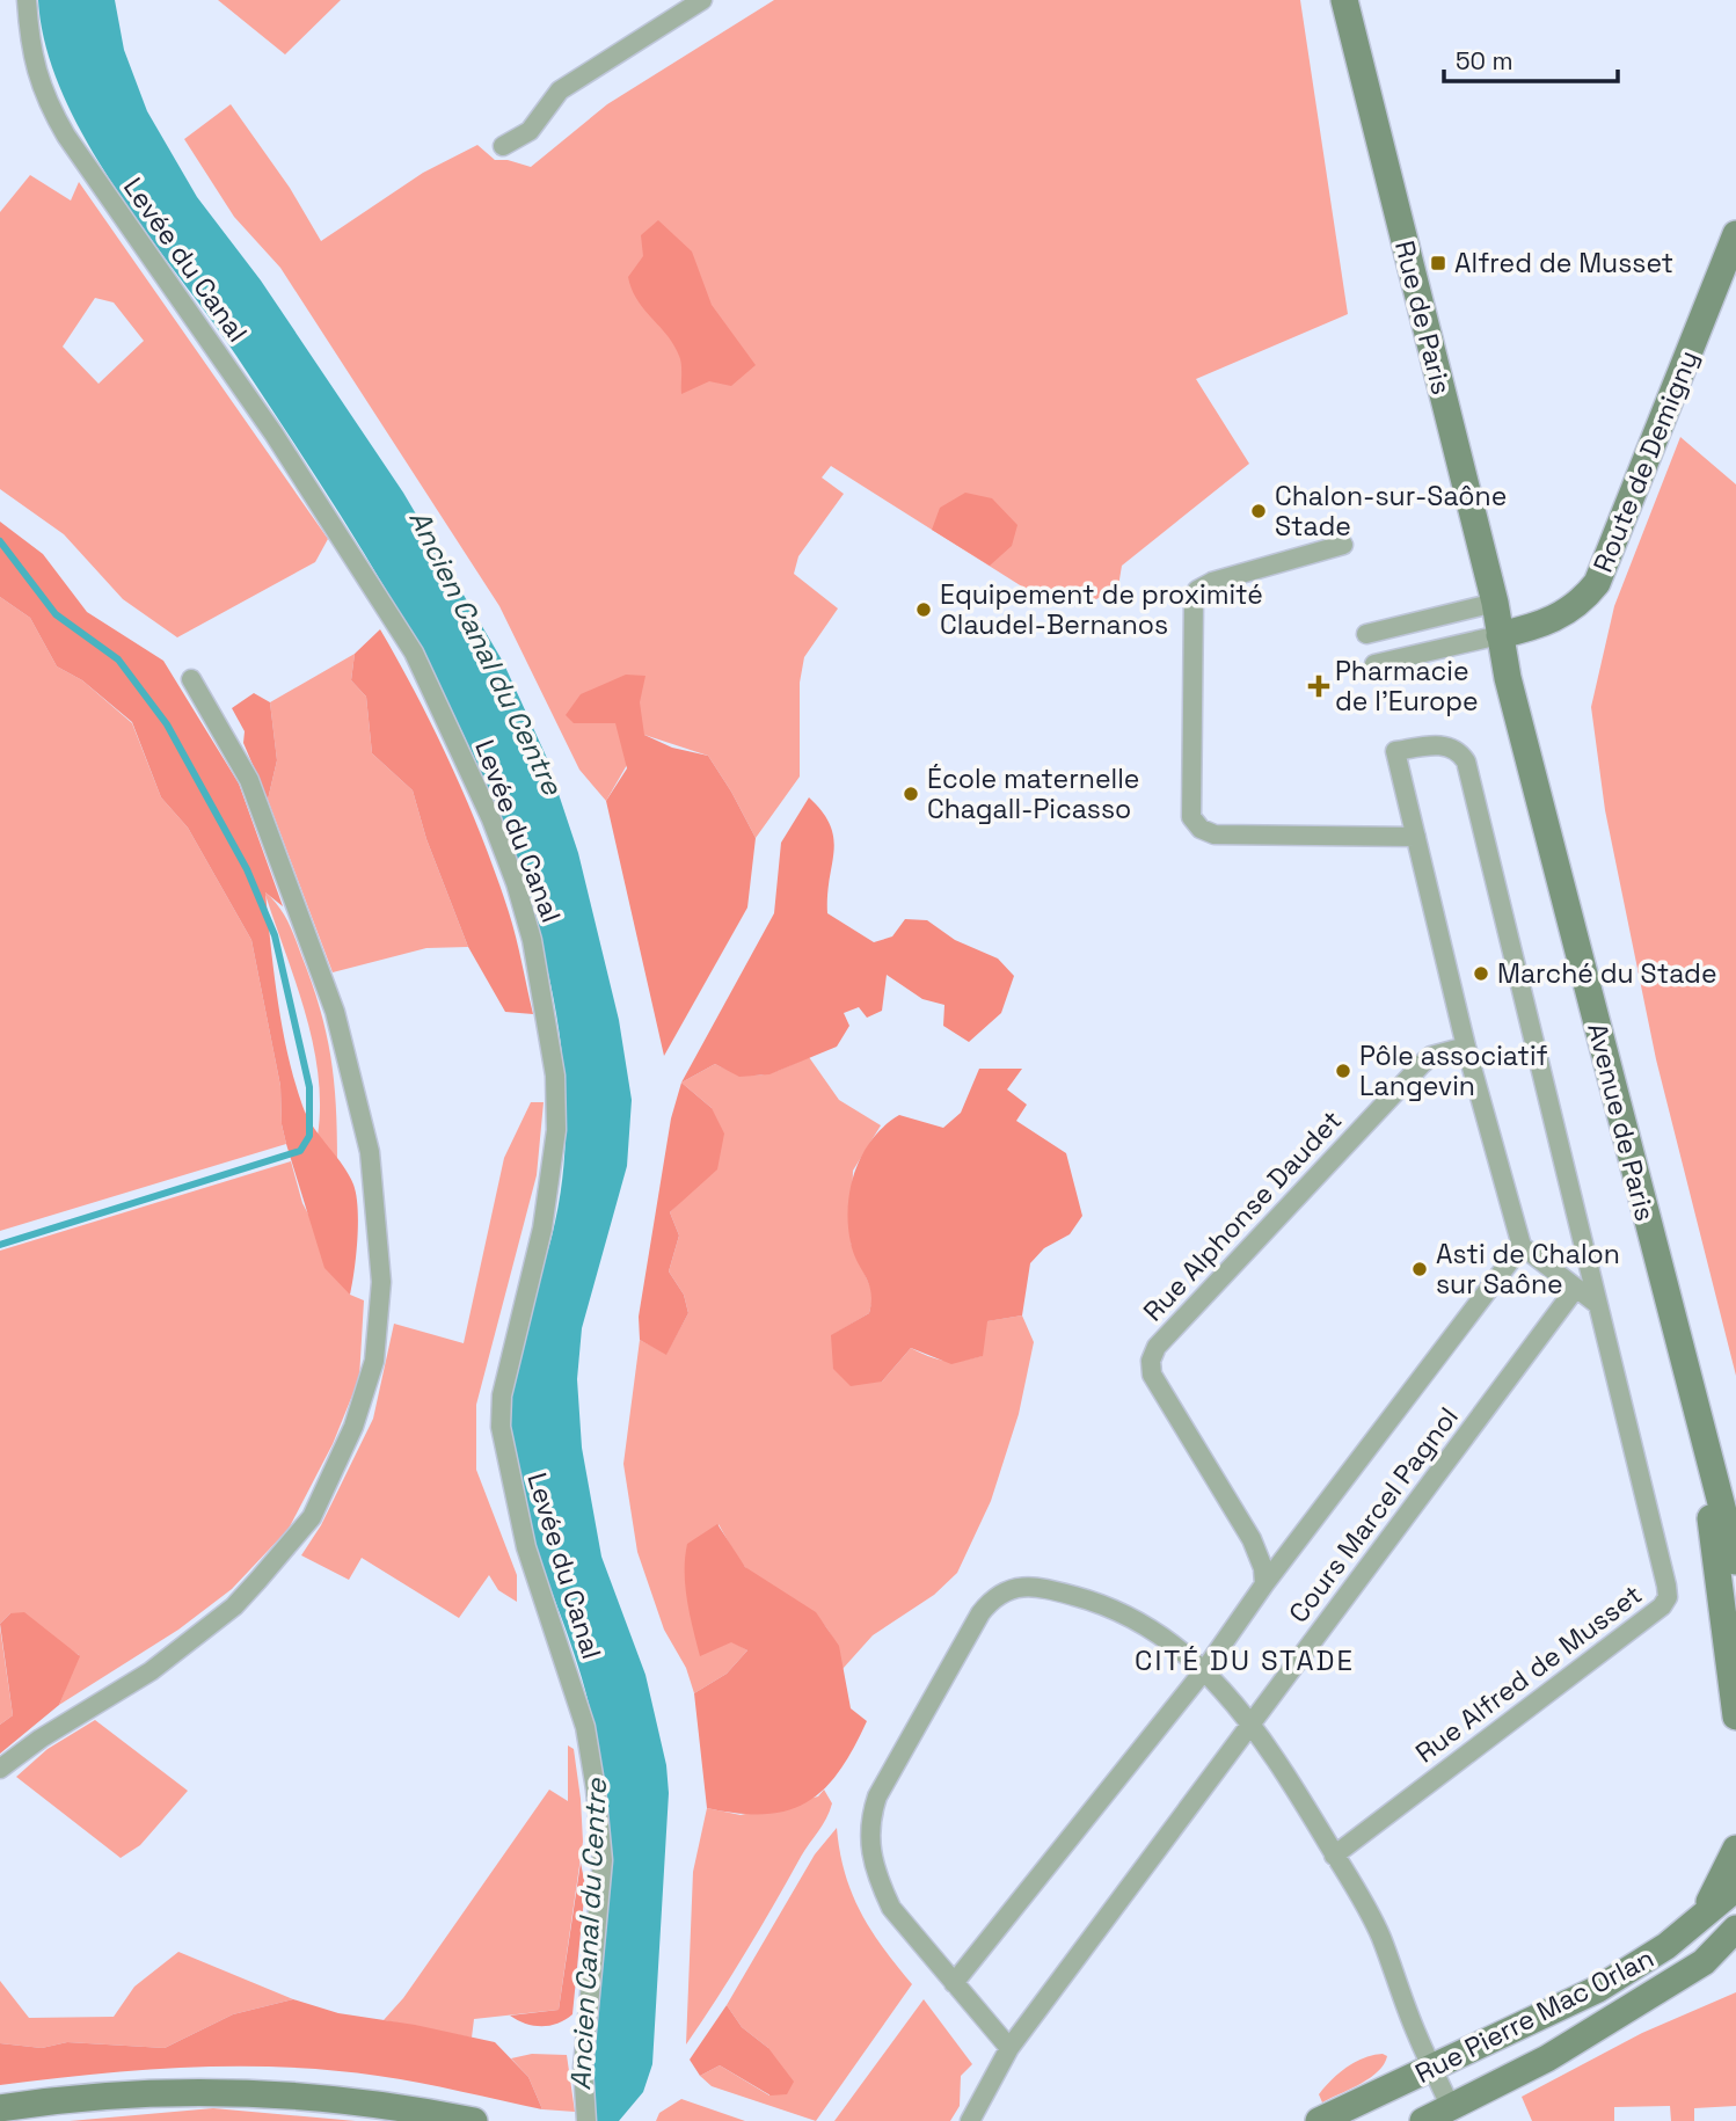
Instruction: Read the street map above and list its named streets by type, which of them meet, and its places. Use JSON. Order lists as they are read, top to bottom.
{
  "streets": {
    "main road": [
      "Rue de Paris",
      "Route de Demigny",
      "Avenue de Paris",
      "Rue Pierre Mac Orlan"
    ],
    "street": [
      "Levée du Canal",
      "Rue Alphonse Daudet",
      "Cours Marcel Pagnol",
      "Rue Alfred de Musset"
    ]
  },
  "crossings": [
    ["Rue de Paris", "Route de Demigny"],
    ["Rue de Paris", "Avenue de Paris"],
    ["Route de Demigny", "Avenue de Paris"],
    ["Rue Alphonse Daudet", "Cours Marcel Pagnol"],
    ["Rue Alphonse Daudet", "Rue Alfred de Musset"],
    ["Cours Marcel Pagnol", "Rue Alfred de Musset"]
  ],
  "districts": ["CITÉ DU STADE"],
  "water": ["Ancien Canal du Centre"],
  "places": {
    "transit": ["Alfred de Musset"],
    "other": [
      "Chalon-sur-Saône Stade",
      "Equipement de proximité Claudel-Bernanos",
      "École maternelle Chagall-Picasso",
      "Marché du Stade",
      "Pôle associatif Langevin",
      "Asti de Chalon sur Saône"
    ],
    "health": ["Pharmacie de l'Europe"]
  },
  "scale_bar": "50 m"
}
